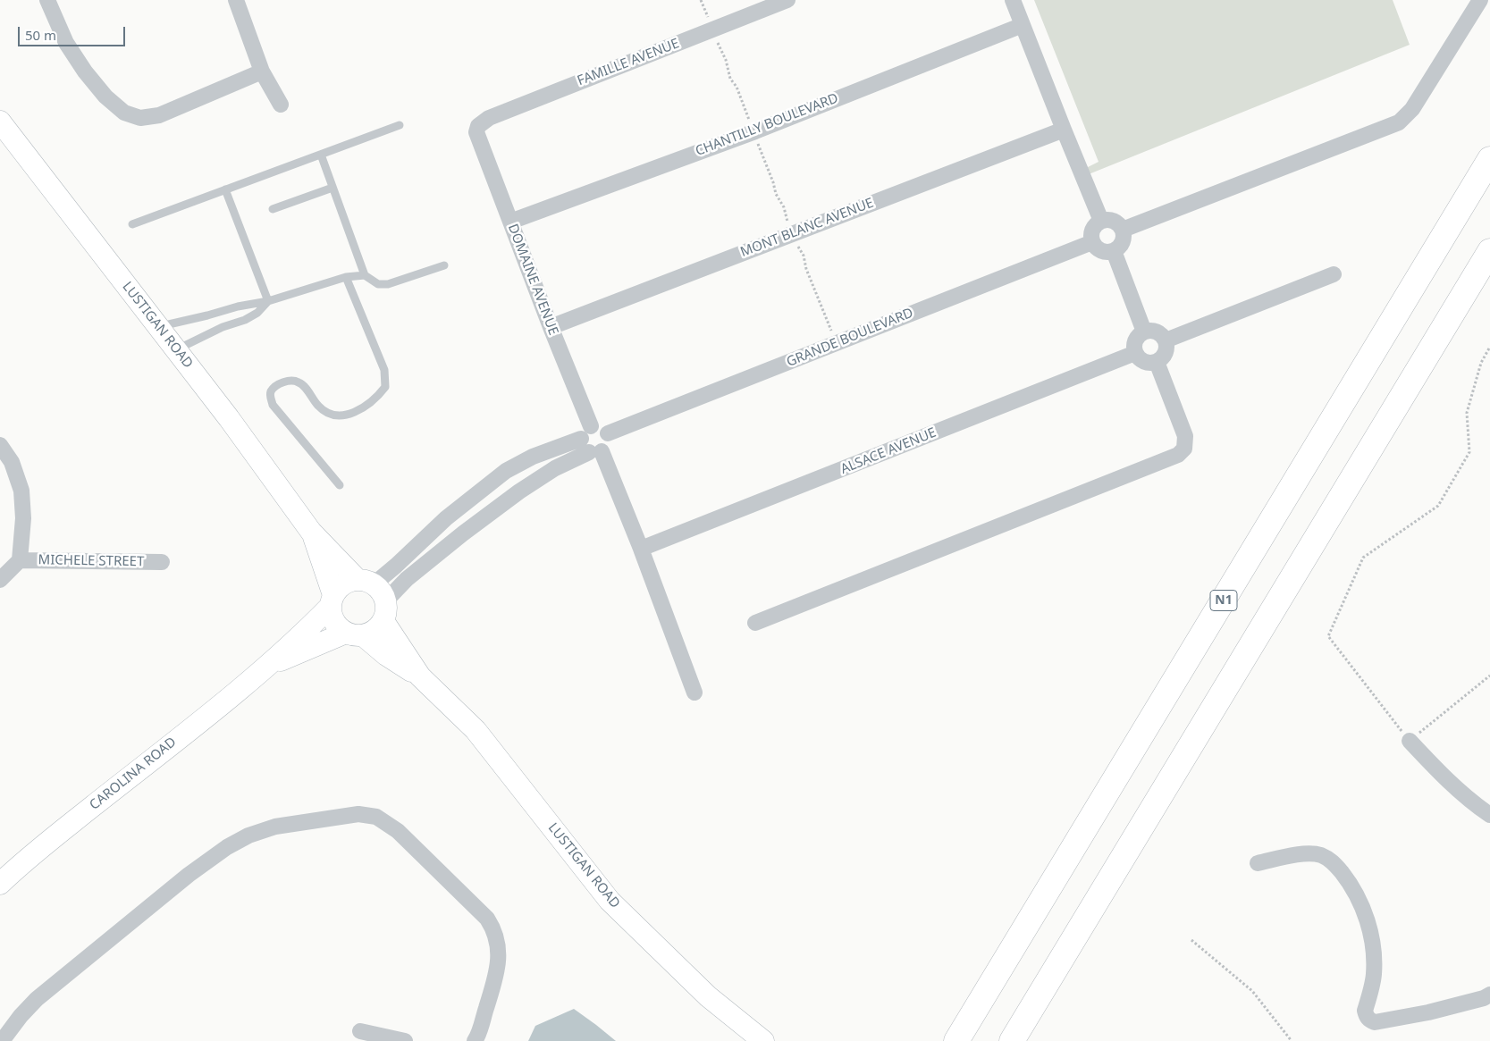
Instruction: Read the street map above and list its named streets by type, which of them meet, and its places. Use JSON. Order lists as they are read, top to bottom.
{
  "streets": {
    "highway": ["N1"],
    "street": [
      "FAMILLE AVENUE",
      "CHANTILLY BOULEVARD",
      "MONT BLANC AVENUE",
      "DOMAINE AVENUE",
      "LUSTIGAN ROAD",
      "GRANDE BOULEVARD",
      "ALSACE AVENUE",
      "MICHELE STREET",
      "CAROLINA ROAD"
    ]
  },
  "crossings": [
    ["FAMILLE AVENUE", "DOMAINE AVENUE"],
    ["CHANTILLY BOULEVARD", "DOMAINE AVENUE"],
    ["MONT BLANC AVENUE", "DOMAINE AVENUE"],
    ["DOMAINE AVENUE", "GRANDE BOULEVARD"],
    ["LUSTIGAN ROAD", "CAROLINA ROAD"]
  ],
  "scale_bar": "50 m"
}
